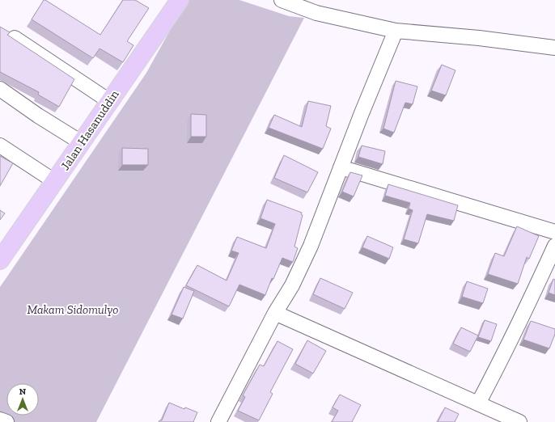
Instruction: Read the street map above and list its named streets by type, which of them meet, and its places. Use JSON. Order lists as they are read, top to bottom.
{
  "streets": {
    "main road": ["Jalan Hasanuddin"]
  },
  "parks": ["Makam Sidomulyo"],
  "north": "top"
}
